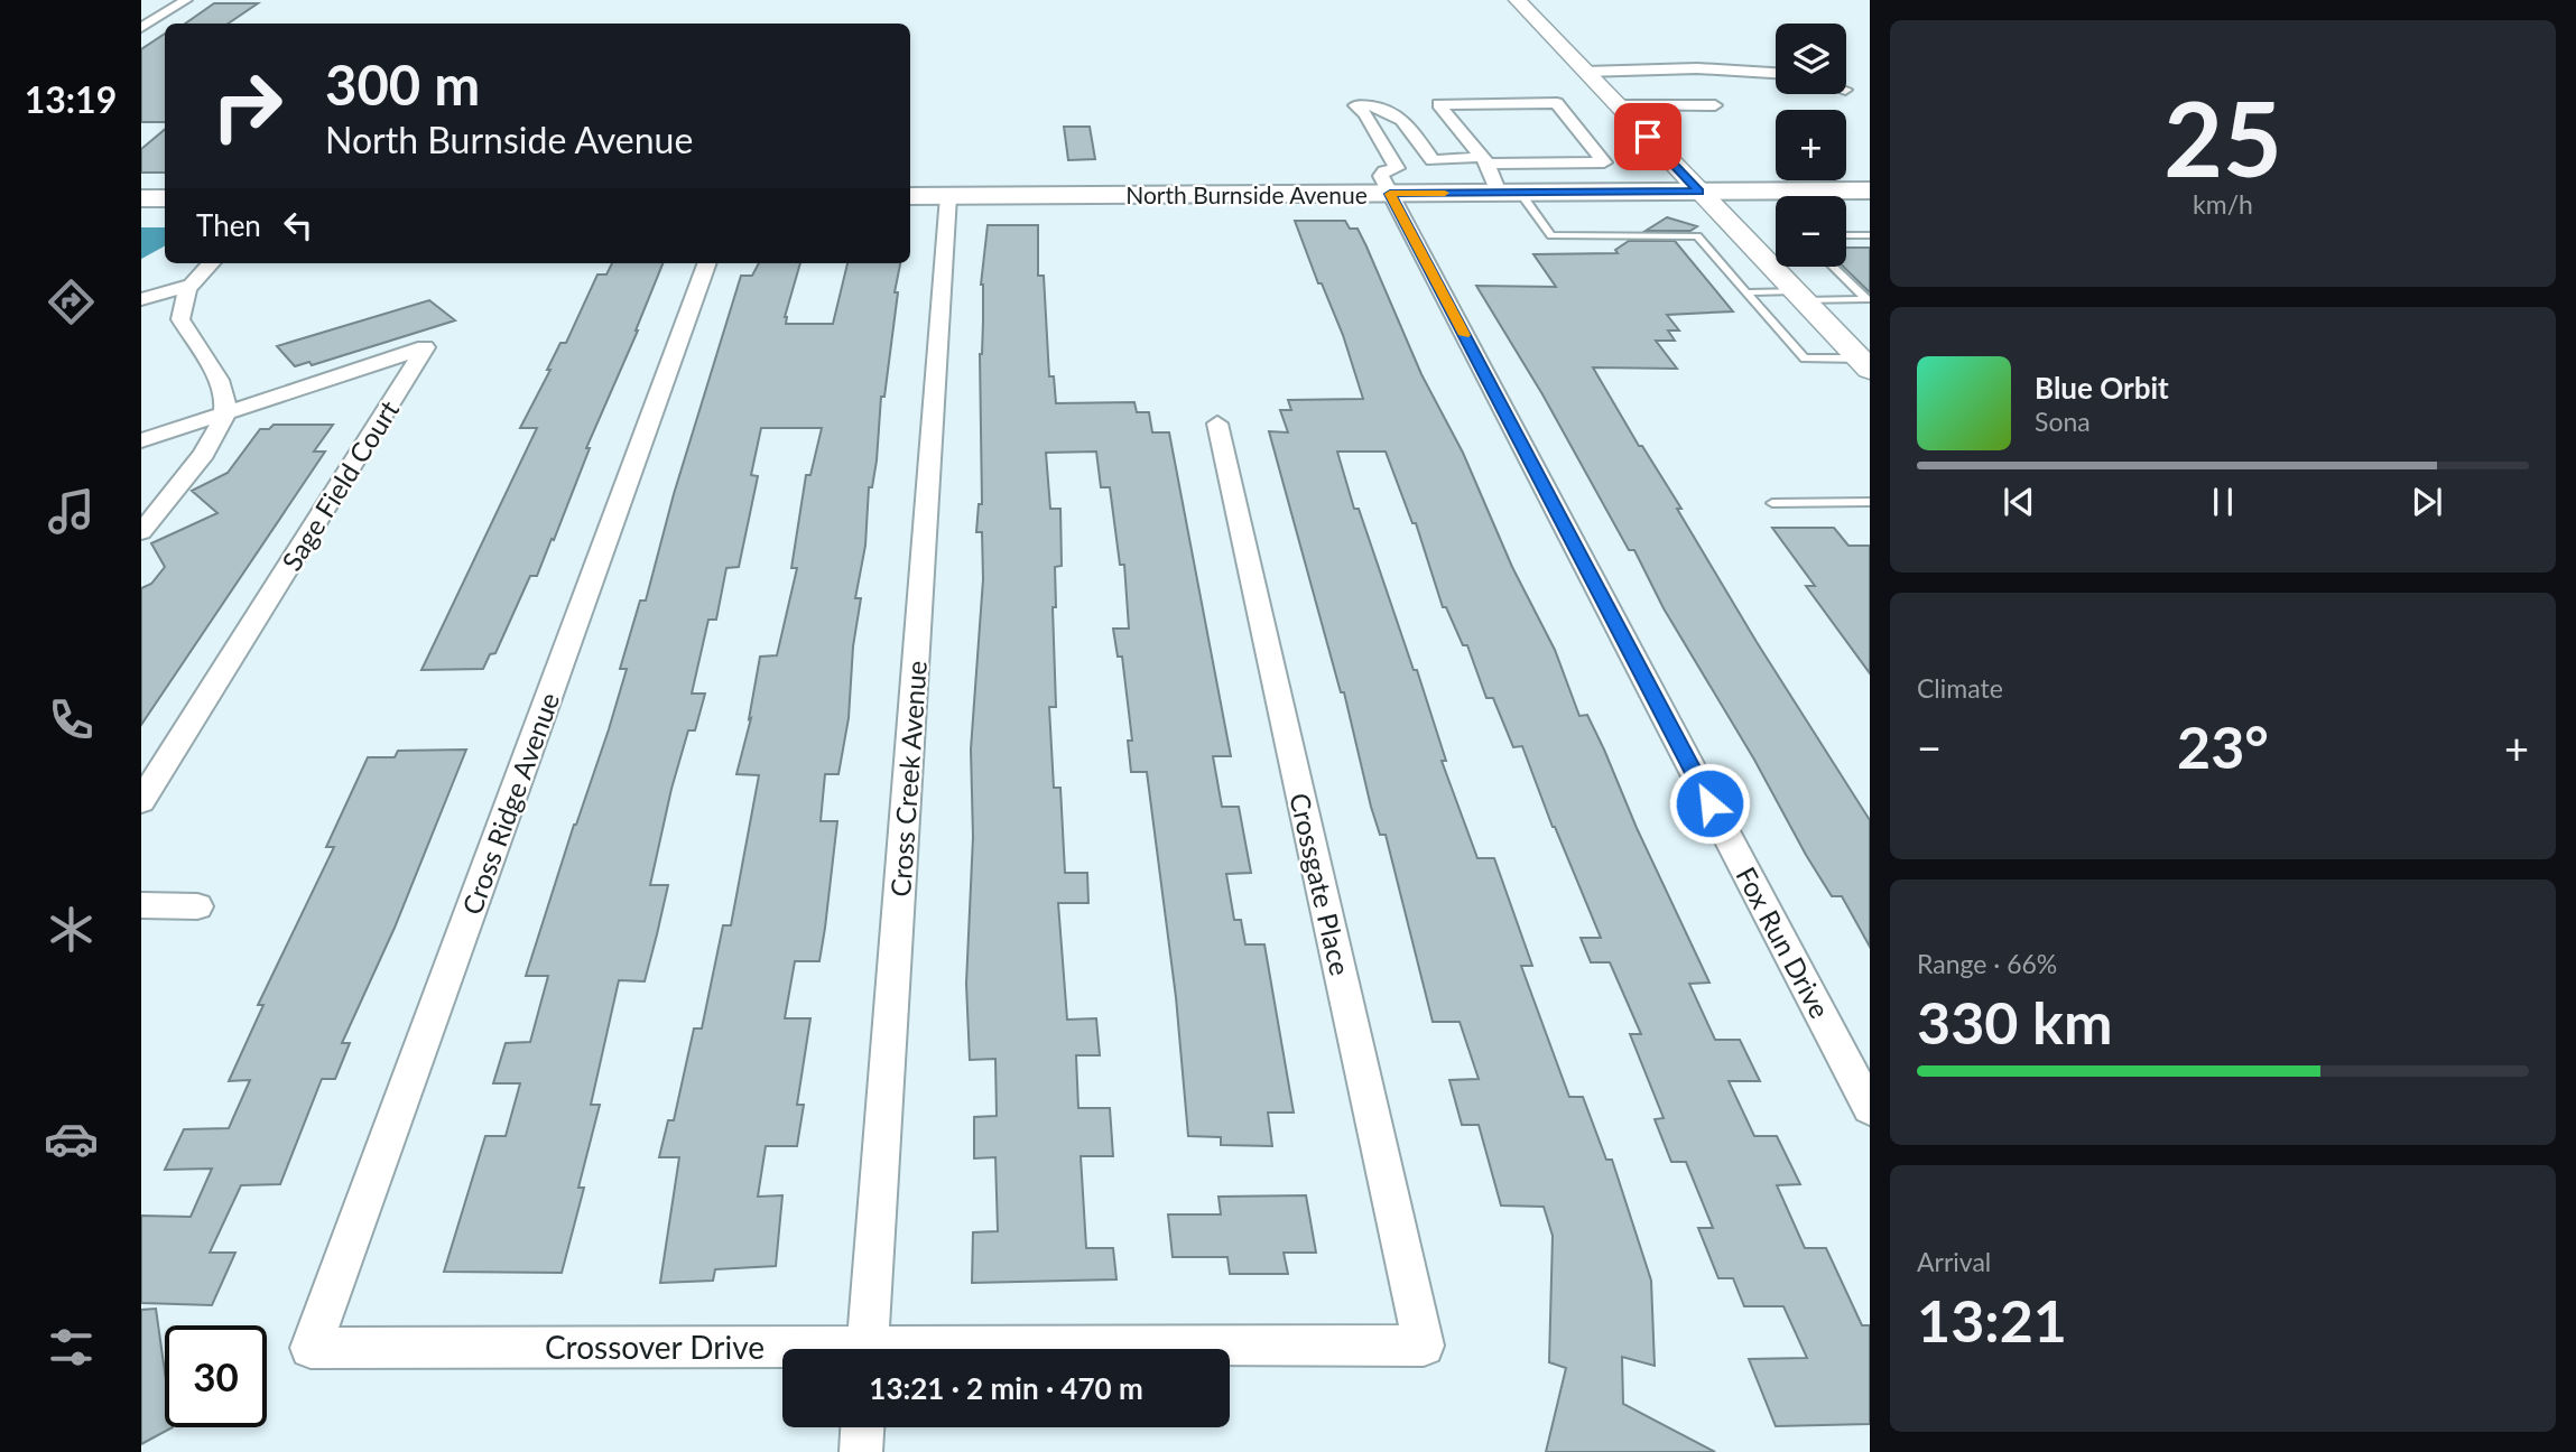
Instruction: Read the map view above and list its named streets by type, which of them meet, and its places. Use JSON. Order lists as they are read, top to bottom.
{
  "streets": {
    "main road": ["North Burnside Avenue"],
    "street": [
      "Sage Field Court",
      "Cross Creek Avenue",
      "Cross Ridge Avenue",
      "Crossgate Place",
      "Fox Run Drive",
      "Crossover Drive"
    ]
  },
  "crossings": [
    ["North Burnside Avenue", "Cross Creek Avenue"],
    ["North Burnside Avenue", "Fox Run Drive"],
    ["Cross Ridge Avenue", "Crossover Drive"],
    ["Crossgate Place", "Crossover Drive"]
  ],
  "page": {
    "tabs": "13:19",
    "tile": [
      ["25", "km/h"],
      "Climate",
      ["Range · 66%", "330 km"],
      ["Arrival", "13:21"]
    ],
    "map_buttons": ["+", "−"],
    "turn": ["300 m", "North Burnside Avenue"],
    "then": "Then",
    "song": ["Blue Orbit", "Sona"],
    "heat": ["−", "23°", "+"],
    "limit": "30",
    "trip": "13:21 · 2 min · 470 m"
  }
}
